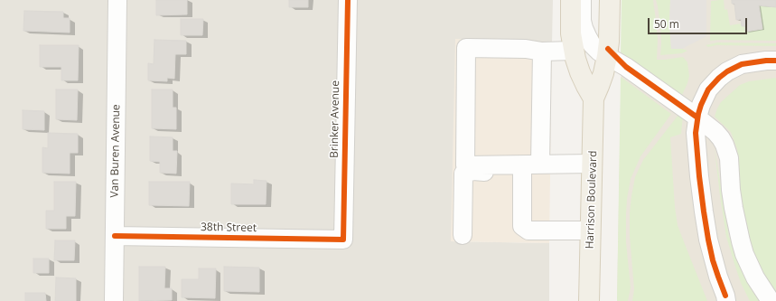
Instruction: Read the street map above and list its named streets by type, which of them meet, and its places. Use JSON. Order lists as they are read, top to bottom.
{
  "streets": {
    "main road": ["Harrison Boulevard"],
    "street": ["Brinker Avenue", "Van Buren Avenue", "38th Street"]
  },
  "crossings": [
    ["Brinker Avenue", "38th Street"],
    ["Van Buren Avenue", "38th Street"]
  ],
  "scale_bar": "50 m"
}
